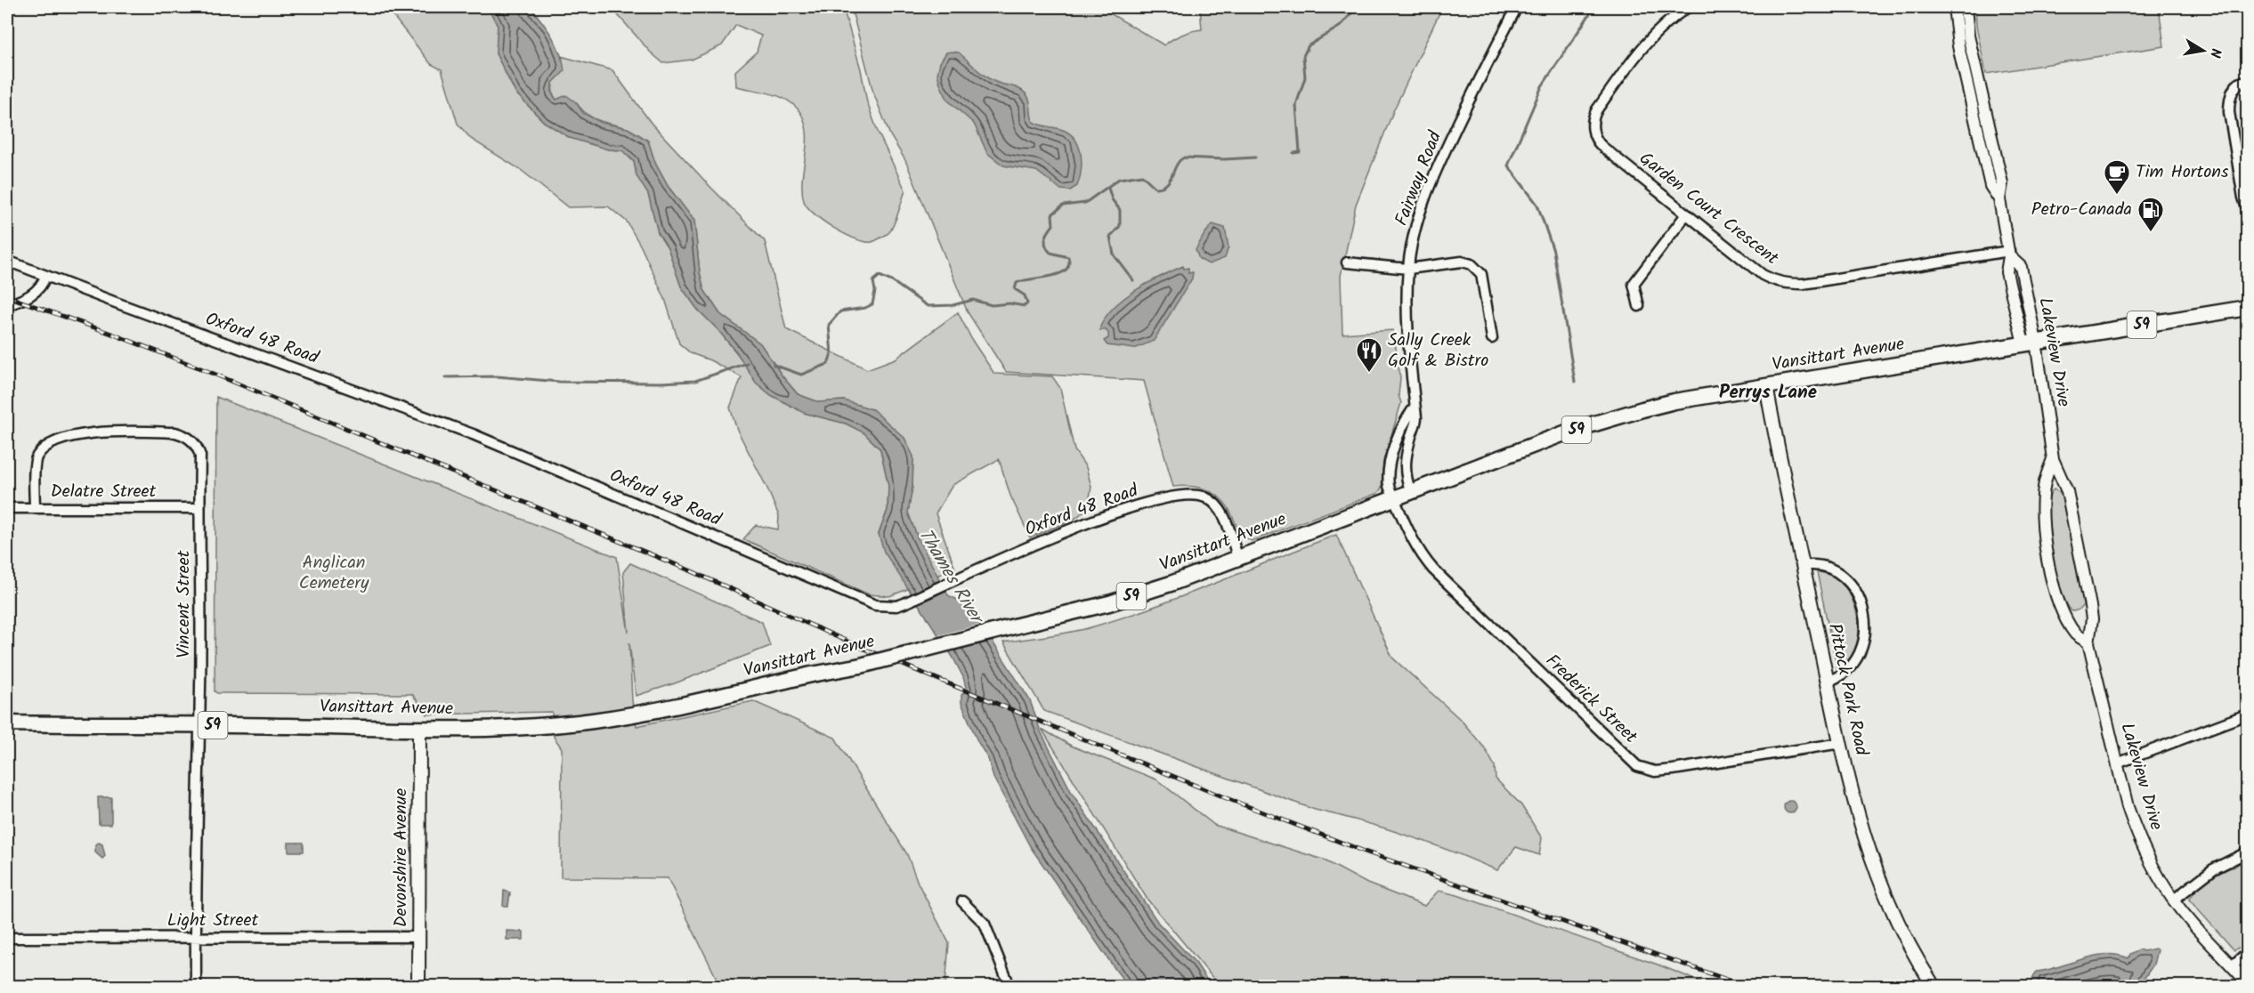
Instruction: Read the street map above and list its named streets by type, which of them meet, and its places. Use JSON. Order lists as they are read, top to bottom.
{
  "streets": {
    "main road": [
      "59",
      "Vansittart Avenue",
      "Pittock Park Road",
      "Devonshire Avenue"
    ],
    "street": [
      "Fairway Road",
      "Garden Court Crescent",
      "Oxford 48 Road",
      "Lakeview Drive",
      "Delatre Street",
      "Vincent Street",
      "Frederick Street",
      "Light Street"
    ]
  },
  "crossings": [
    ["Fairway Road", "Vansittart Avenue"],
    ["Fairway Road", "Frederick Street"],
    ["Garden Court Crescent", "Lakeview Drive"],
    ["Oxford 48 Road", "Vansittart Avenue"],
    ["Lakeview Drive", "Vansittart Avenue"],
    ["Vansittart Avenue", "Vincent Street"],
    ["Vansittart Avenue", "Pittock Park Road"],
    ["Vansittart Avenue", "Frederick Street"],
    ["Vansittart Avenue", "Devonshire Avenue"],
    ["Delatre Street", "Vincent Street"],
    ["Vincent Street", "Light Street"],
    ["Pittock Park Road", "Frederick Street"],
    ["Devonshire Avenue", "Light Street"]
  ],
  "districts": ["Perrys Lane"],
  "water": ["Thames River"],
  "parks": ["Anglican Cemetery"],
  "places": {
    "cafe": ["Tim Hortons"],
    "fuel station": ["Petro-Canada"],
    "restaurant": ["Sally Creek Golf & Bistro"]
  },
  "north": "right"
}
